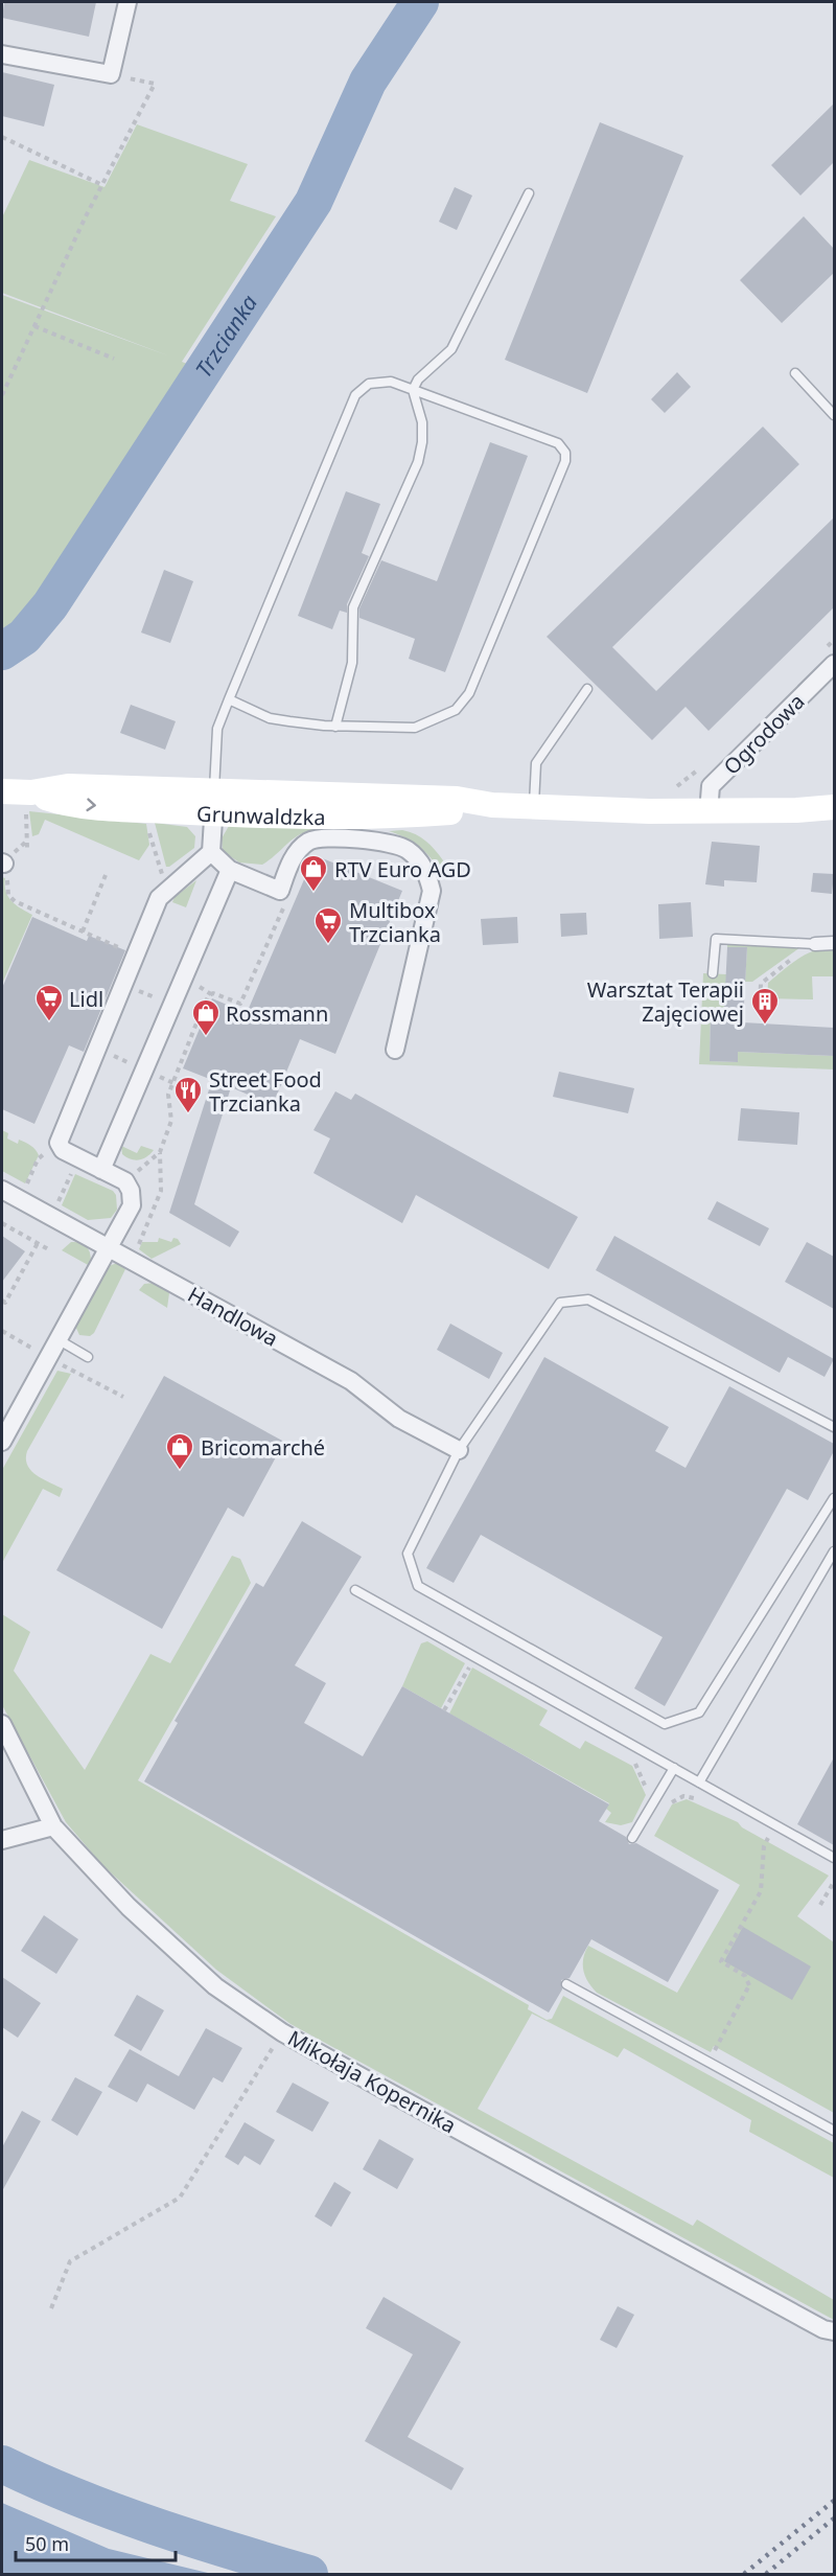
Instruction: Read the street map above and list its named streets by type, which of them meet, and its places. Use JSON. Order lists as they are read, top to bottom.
{
  "streets": {
    "main road": ["Grunwaldzka"],
    "street": ["Ogrodowa", "Handlowa", "Mikołaja Kopernika"]
  },
  "crossings": [
    ["Ogrodowa", "Grunwaldzka"]
  ],
  "water": ["Trzcianka"],
  "places": {
    "shop": ["RTV Euro AGD", "Rossmann", "Bricomarché"],
    "supermarket": ["Multibox Trzcianka", "Lidl"],
    "building": ["Warsztat Terapii Zajęciowej"],
    "restaurant": ["Street Food Trzcianka"]
  },
  "scale_bar": "50 m"
}
